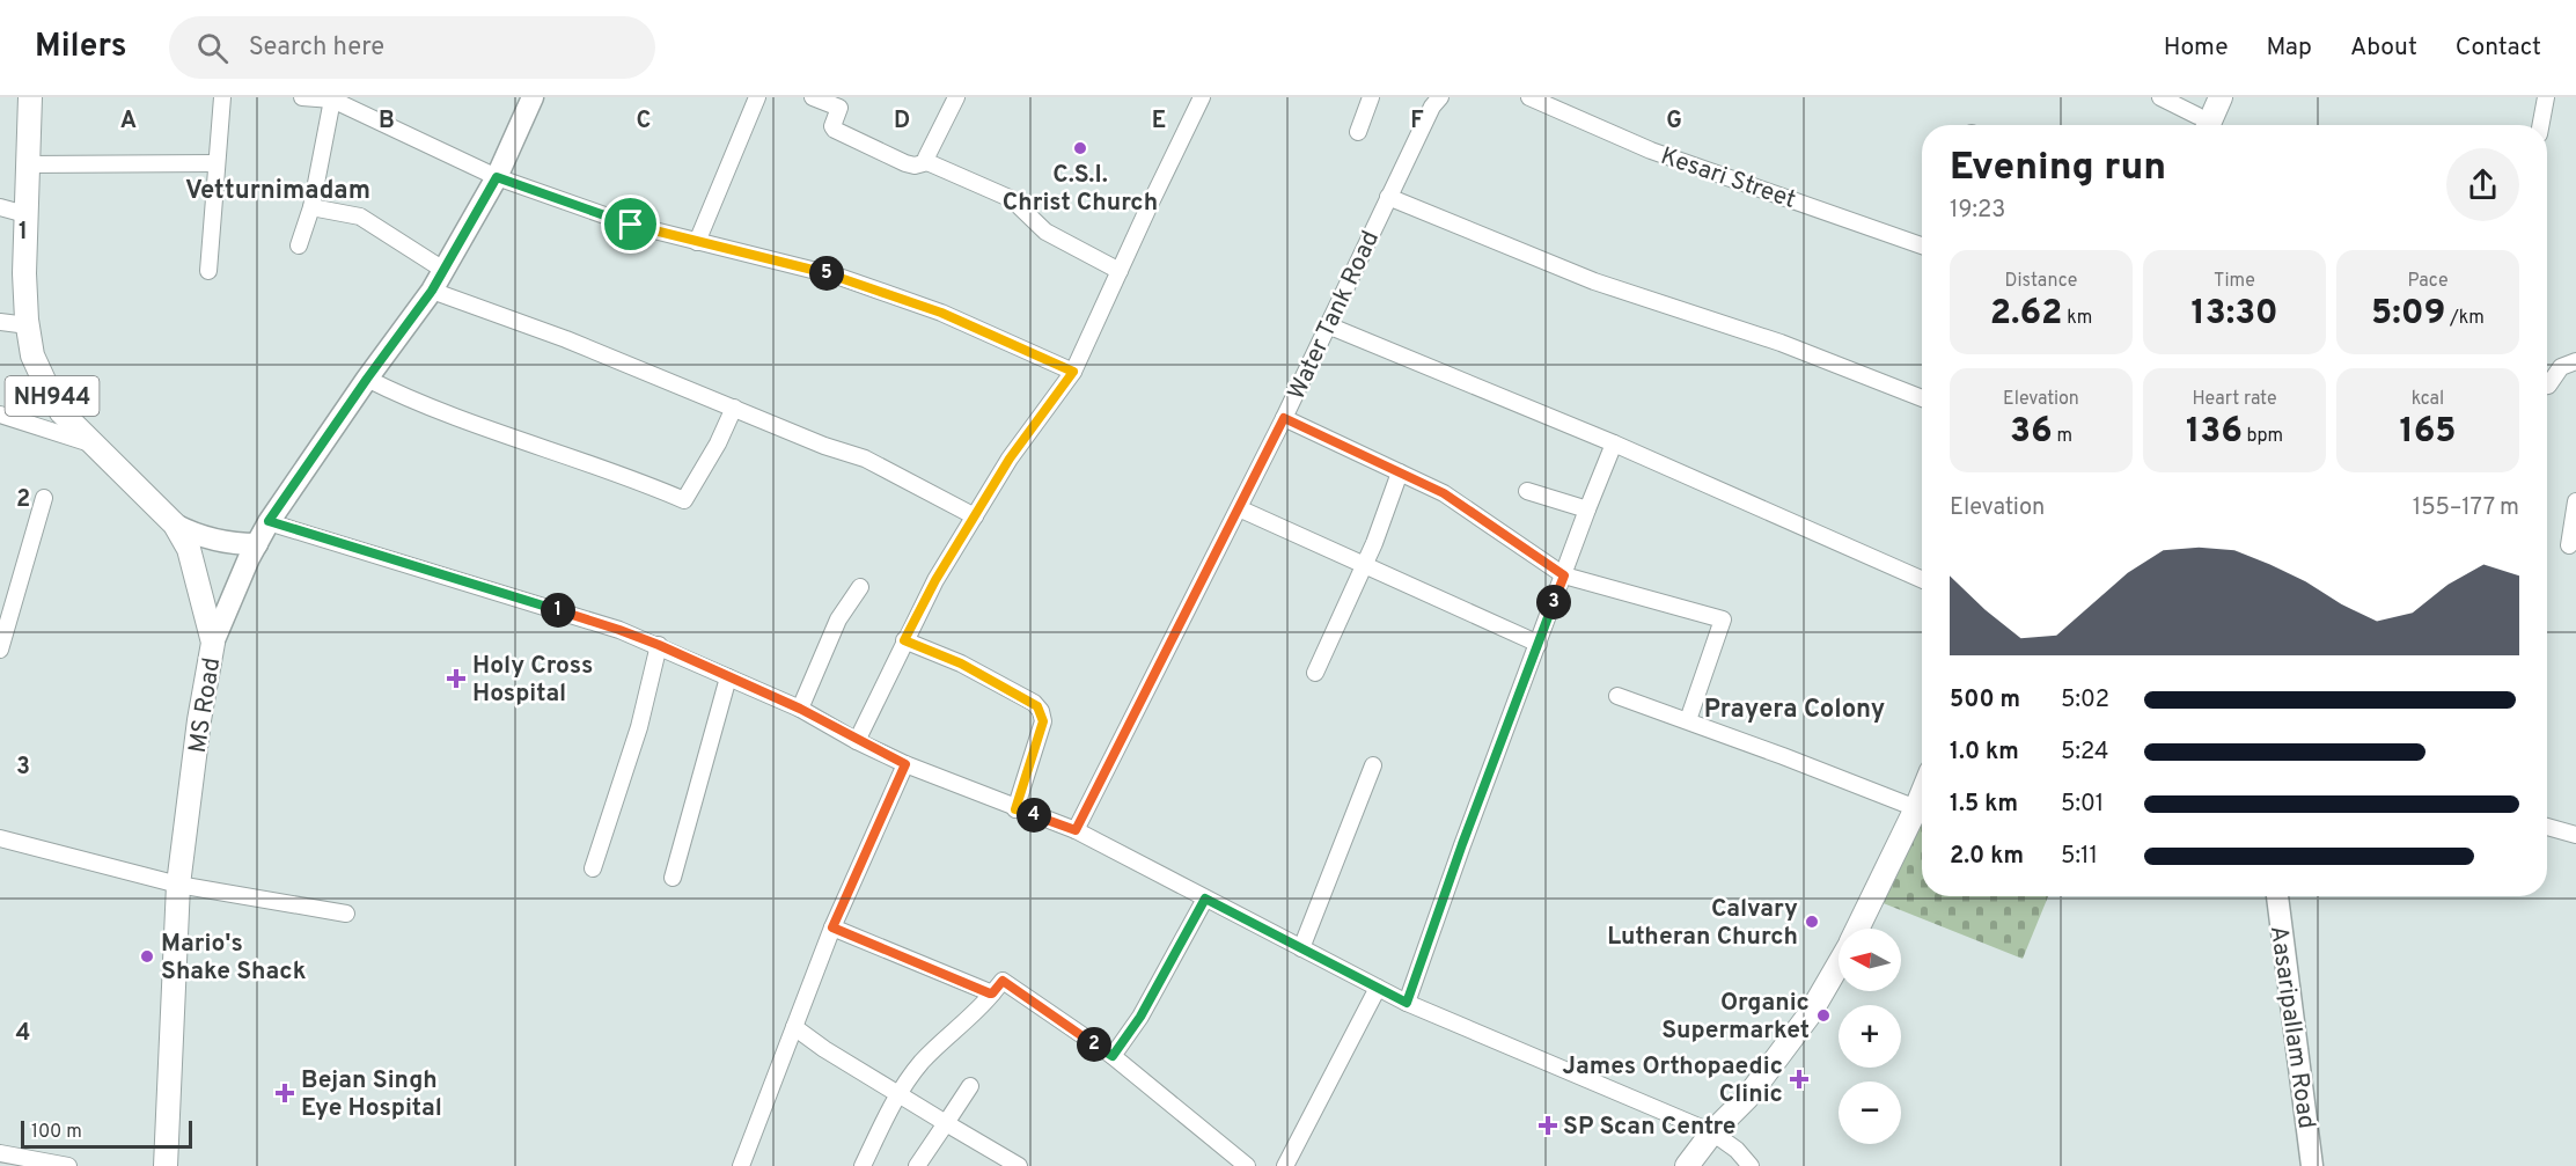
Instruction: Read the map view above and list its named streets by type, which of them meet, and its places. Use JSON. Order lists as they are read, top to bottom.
{
  "streets": {
    "highway": ["NH944", "MS Road"],
    "main road": ["Aasaripallam Road"],
    "street": ["Kesari Street", "Water Tank Road"]
  },
  "districts": ["Vetturnimadam", "Prayera Colony"],
  "places": {
    "other": [
      "C.S.I. Christ Church",
      "Calvary Lutheran Church",
      "Mario's Shake Shack",
      "Organic Supermarket"
    ],
    "health": [
      "Holy Cross Hospital",
      "James Orthopaedic Clinic",
      "Bejan Singh Eye Hospital",
      "SP Scan Centre"
    ]
  },
  "scale_bar": "100 m",
  "north": "left",
  "page": {
    "header": "Milers",
    "search": "Search here",
    "nav": [
      "Home",
      "Map",
      "About",
      "Contact"
    ],
    "heading": ["Evening run", "19:23"],
    "stats": [
      ["Distance", "2.62 km"],
      ["Time", "13:30"],
      ["Pace", "5:09 /km"],
      ["Elevation", "36 m"],
      ["Heart rate", "136 bpm"],
      ["kcal", "165"]
    ],
    "pins": [
      "5",
      "3",
      "1",
      "4",
      "2"
    ],
    "chart": ["Elevation", "155–177 m"],
    "list": [
      {
        "name": "500 m",
        "note": "5:02"
      },
      {
        "name": "1.0 km",
        "note": "5:24"
      },
      {
        "name": "1.5 km",
        "note": "5:01"
      },
      {
        "name": "2.0 km",
        "note": "5:11"
      }
    ],
    "map_buttons": ["+", "−"],
    "scale": "100 m"
  },
  "grid": {
    "columns": [
      "A",
      "B",
      "C",
      "D",
      "E",
      "F",
      "G"
    ],
    "rows": [
      "1",
      "2",
      "3",
      "4"
    ]
  }
}
